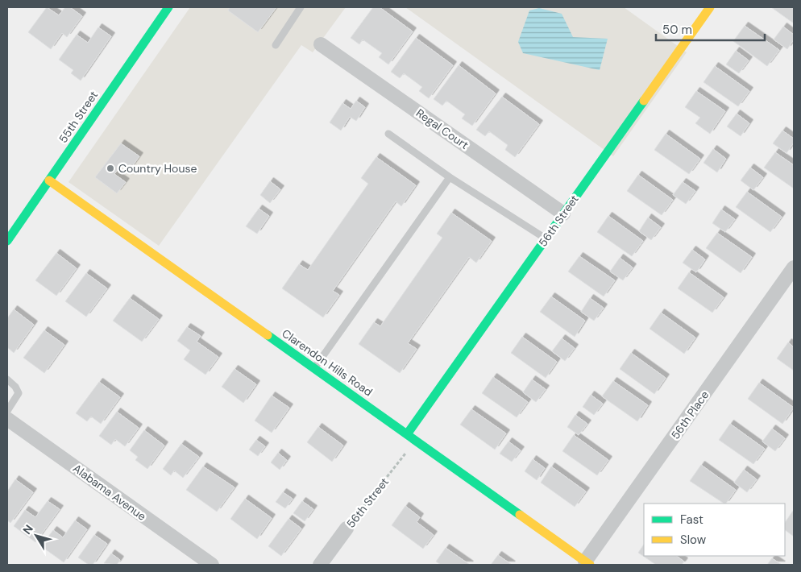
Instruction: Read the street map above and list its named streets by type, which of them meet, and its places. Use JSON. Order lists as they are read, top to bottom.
{
  "streets": {
    "street": [
      "55th Street",
      "Regal Court",
      "56th Street",
      "Clarendon Hills Road",
      "56th Place",
      "Alabama Avenue"
    ]
  },
  "crossings": [
    ["55th Street", "Clarendon Hills Road"],
    ["Regal Court", "56th Street"],
    ["56th Street", "Clarendon Hills Road"],
    ["Clarendon Hills Road", "56th Place"]
  ],
  "places": ["Country House"],
  "legend": ["Fast", "Slow"],
  "scale_bar": "50 m",
  "north": "top left"
}
